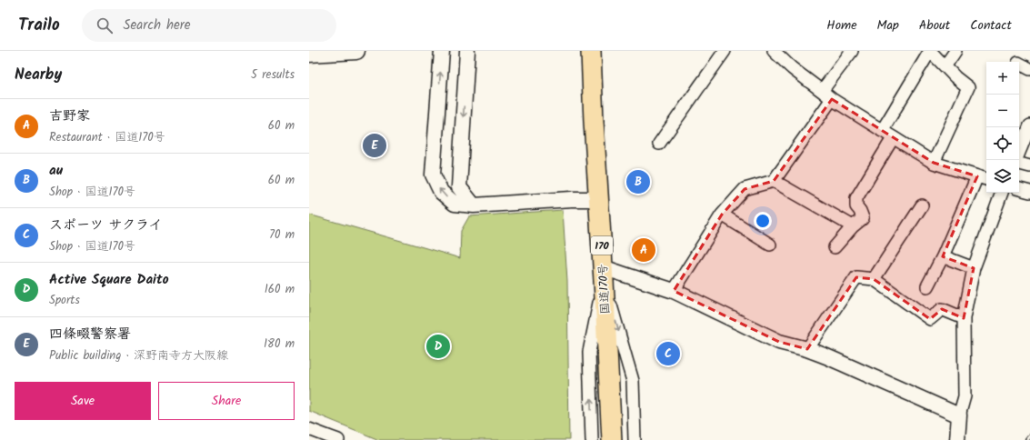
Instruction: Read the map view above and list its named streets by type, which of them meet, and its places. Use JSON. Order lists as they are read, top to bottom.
{
  "streets": {
    "highway": ["170", "国道170号"]
  },
  "page": {
    "header": "Trailo",
    "search": "Search here",
    "nav": [
      "Home",
      "Map",
      "About",
      "Contact"
    ],
    "heading": ["Nearby", "5 results"],
    "map_buttons": ["+", "−"],
    "list": [
      {
        "mark": "A",
        "name": "吉野家",
        "note": "Restaurant · 国道170号",
        "value": "60 m"
      },
      {
        "mark": "B",
        "name": "au",
        "note": "Shop · 国道170号",
        "value": "60 m"
      },
      {
        "mark": "C",
        "name": "スポーツ サクライ",
        "note": "Shop · 国道170号",
        "value": "70 m"
      },
      {
        "mark": "D",
        "name": "Active Square Daito",
        "note": "Sports",
        "value": "160 m"
      },
      {
        "mark": "E",
        "name": "四條畷警察署",
        "note": "Public building · 深野南寺方大阪線",
        "value": "180 m"
      }
    ],
    "pins": [
      "E",
      "B",
      "A",
      "D",
      "C"
    ],
    "buttons": ["Save", "Share"]
  }
}
